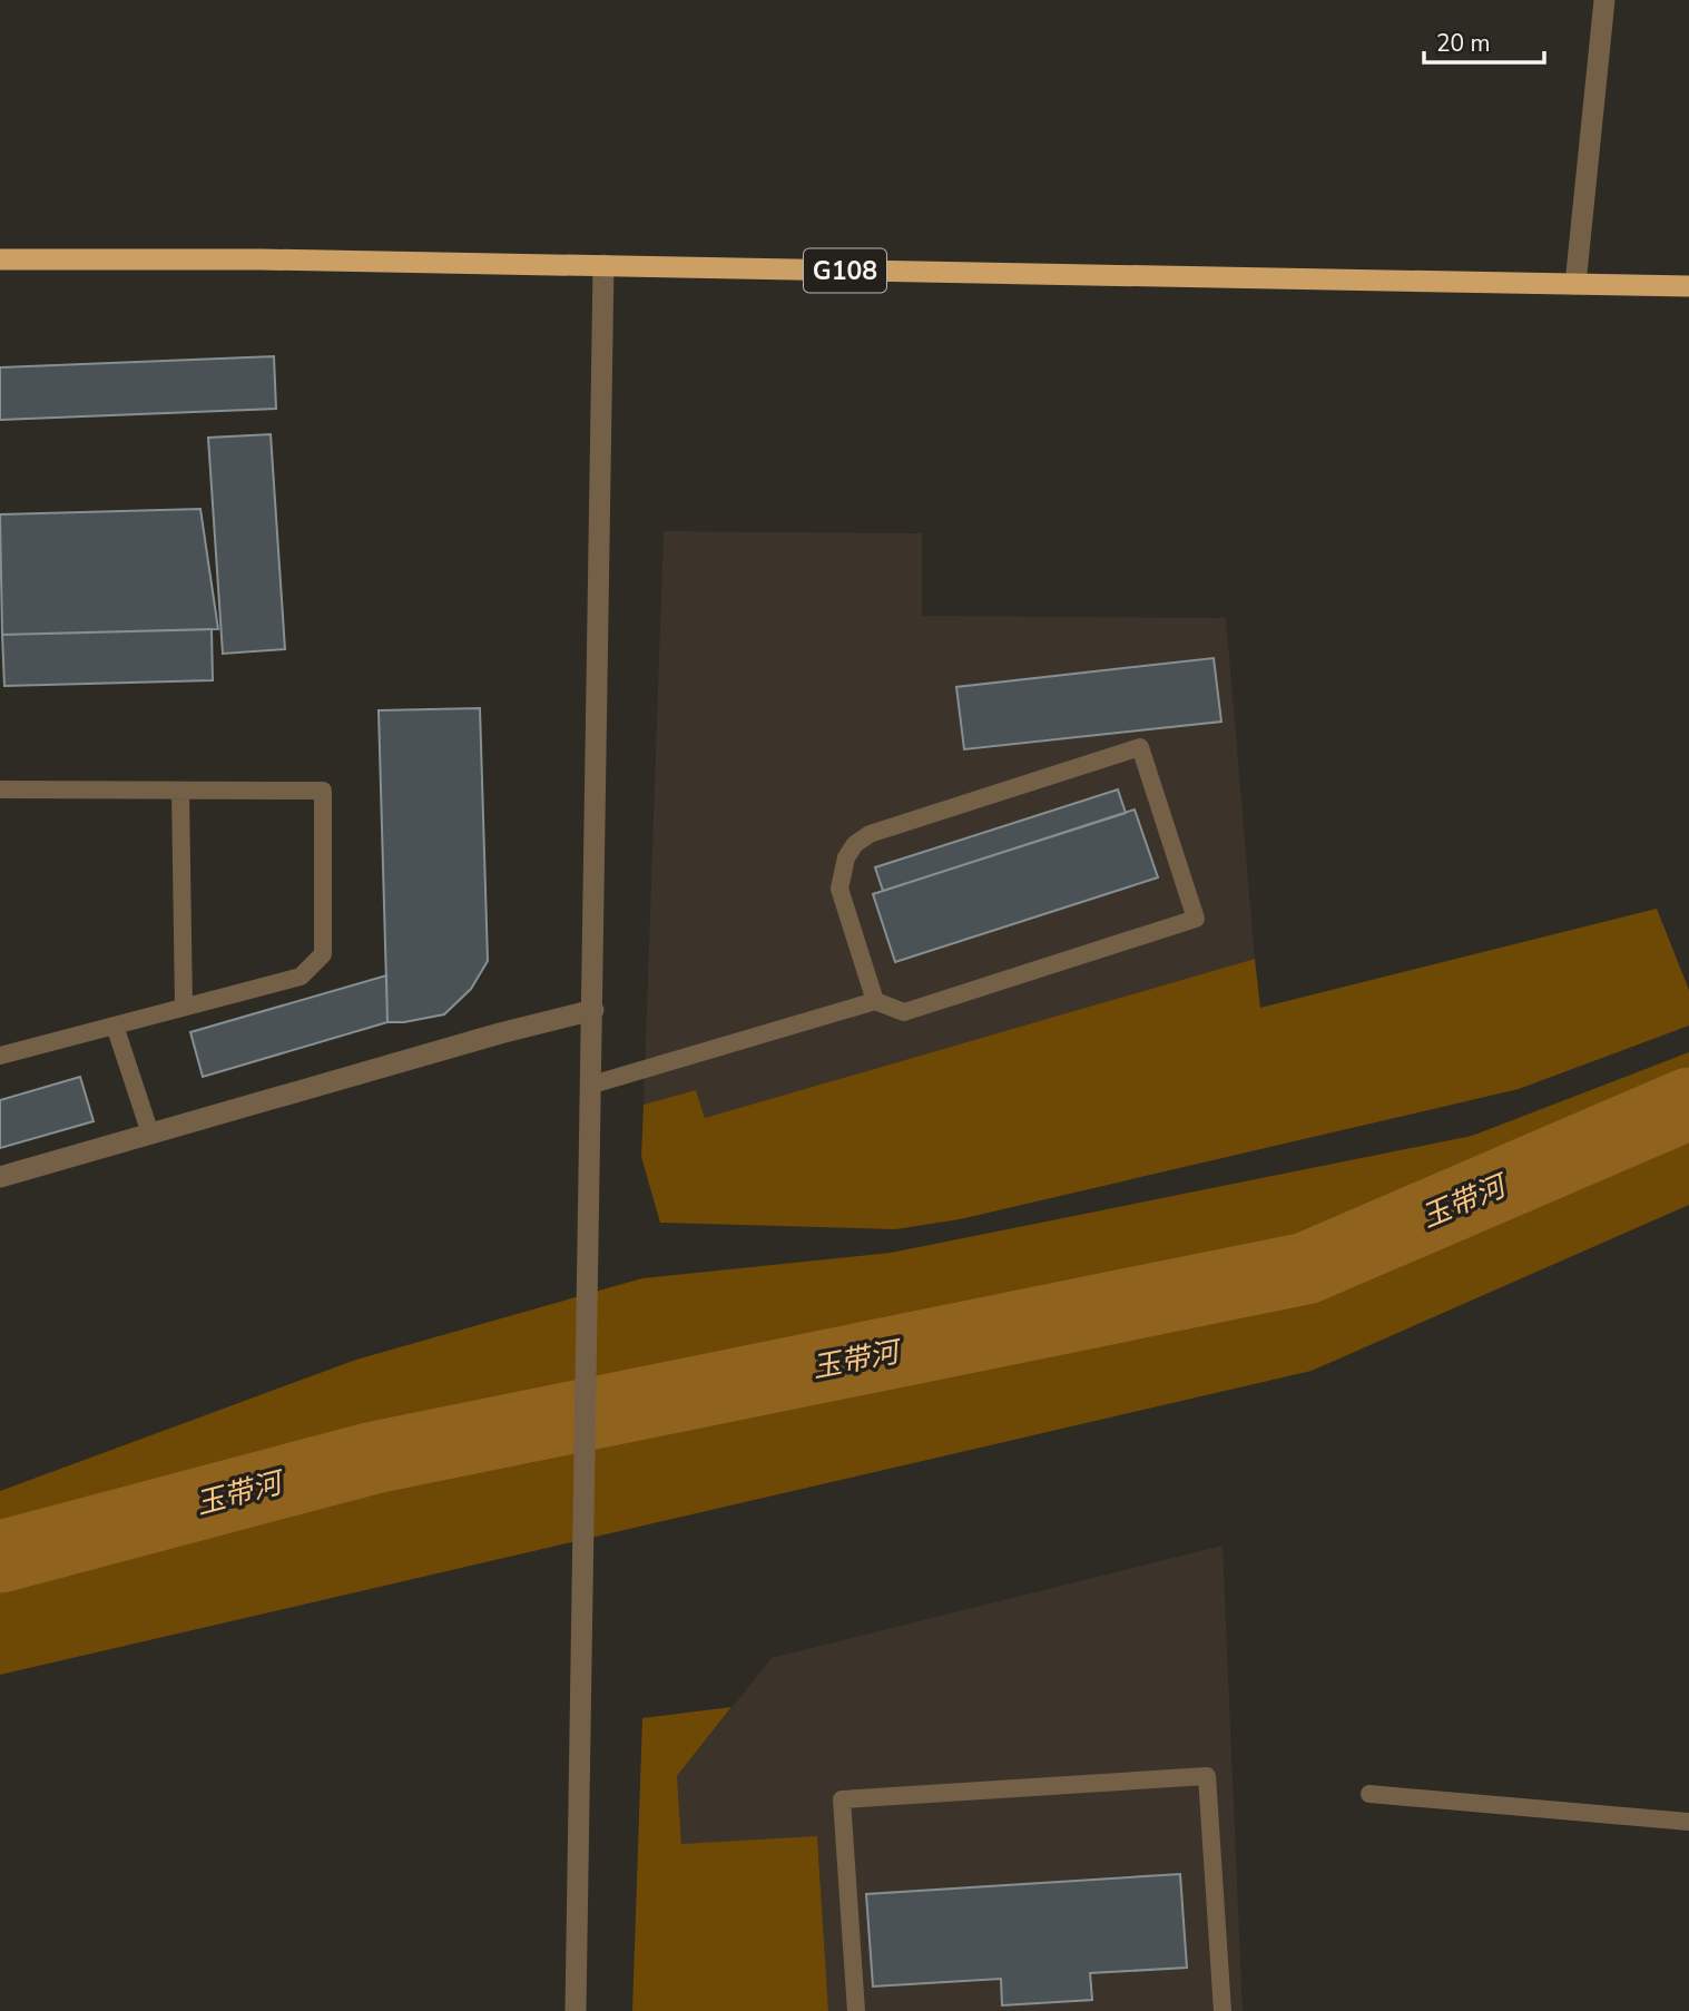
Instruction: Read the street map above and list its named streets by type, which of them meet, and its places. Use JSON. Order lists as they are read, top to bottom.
{
  "streets": {
    "highway": ["G108"]
  },
  "water": ["玉带河"],
  "scale_bar": "20 m"
}
